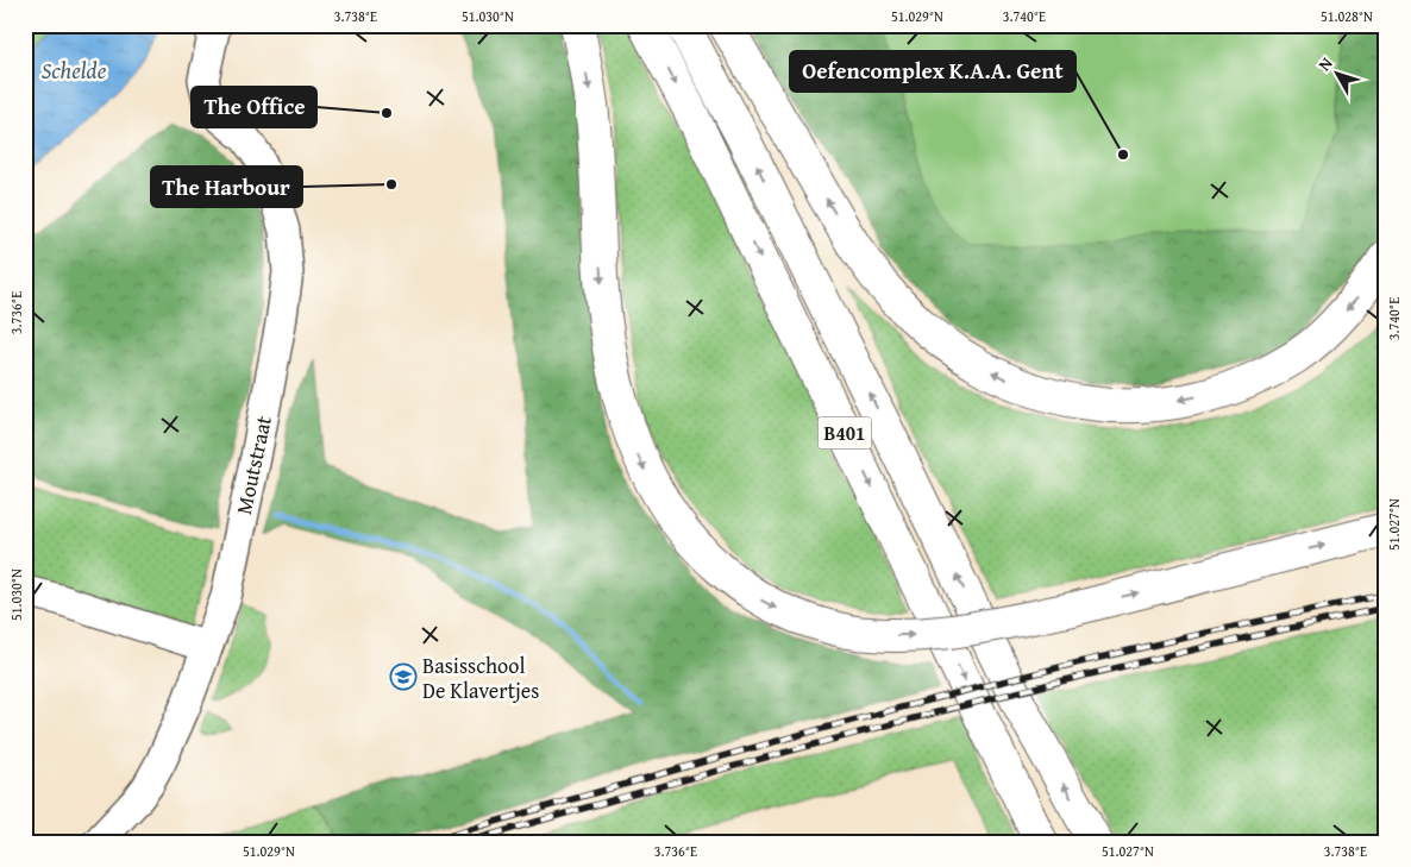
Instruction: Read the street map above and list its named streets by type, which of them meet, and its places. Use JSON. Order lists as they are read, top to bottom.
{
  "streets": {
    "highway": ["B401"],
    "street": ["Moutstraat"]
  },
  "water": ["Schelde"],
  "places": {
    "other": ["The Office", "Oefencomplex K.A.A. Gent", "The Harbour"],
    "school or university": ["Basisschool De Klavertjes"]
  },
  "north": "top left",
  "coordinates": [
    "3.738°E",
    "51.030°N",
    "51.029°N",
    "3.740°E",
    "51.028°N",
    "3.736°E",
    "51.027°N"
  ]
}
